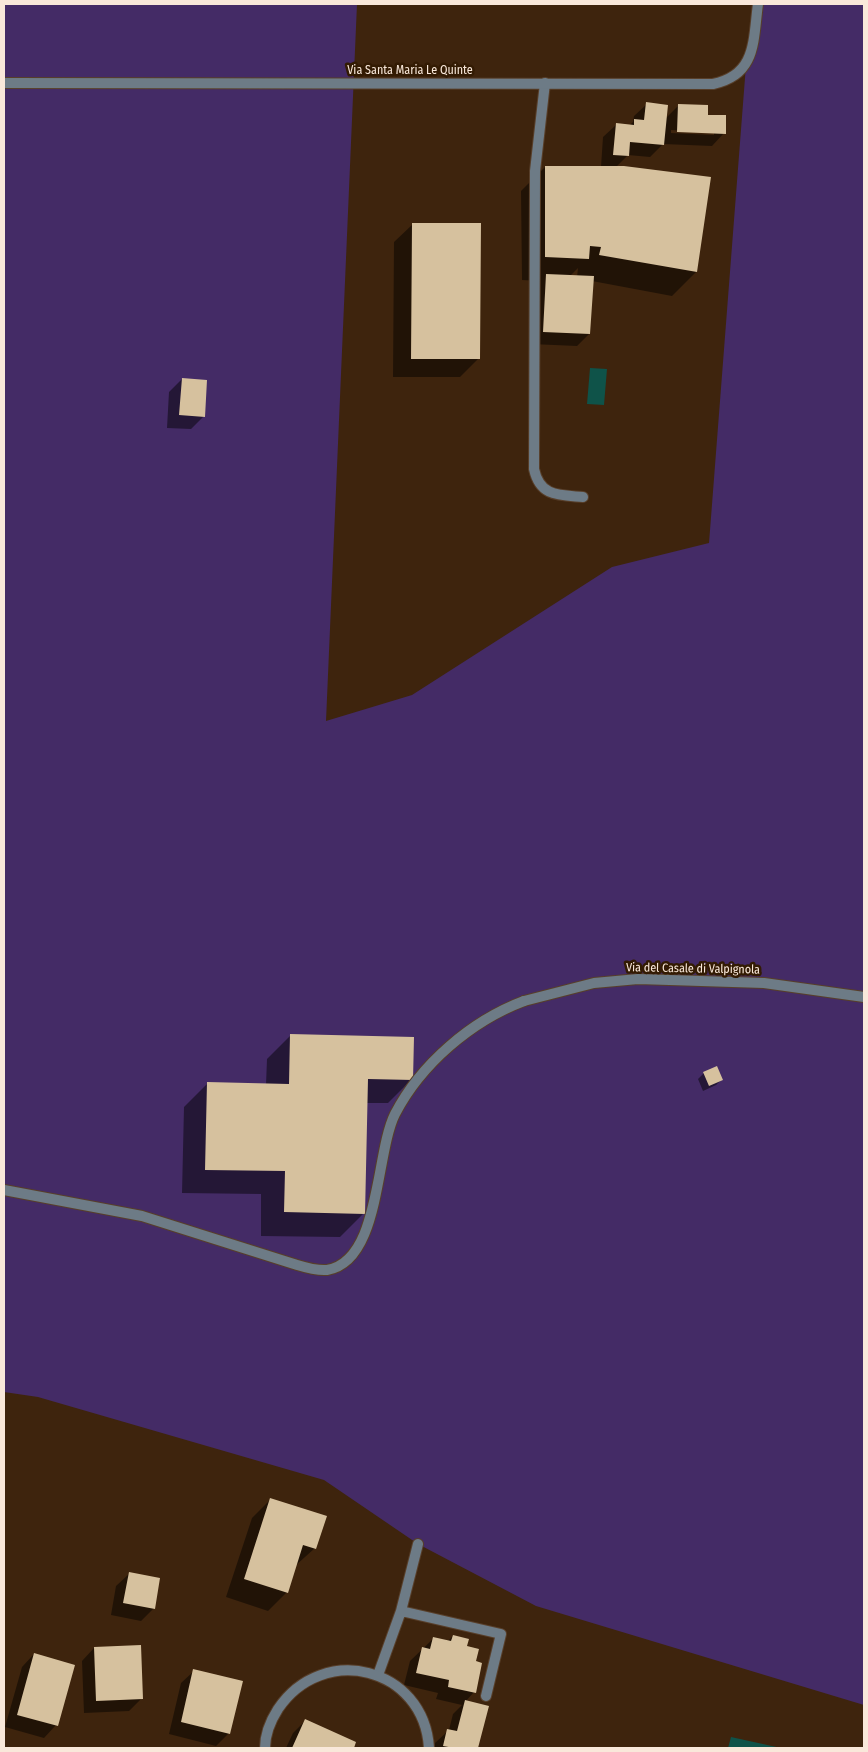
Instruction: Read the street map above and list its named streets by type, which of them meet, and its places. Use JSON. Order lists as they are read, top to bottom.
{
  "streets": {
    "street": ["Via Santa Maria Le Quinte", "Via del Casale di Valpignola"]
  }
}
